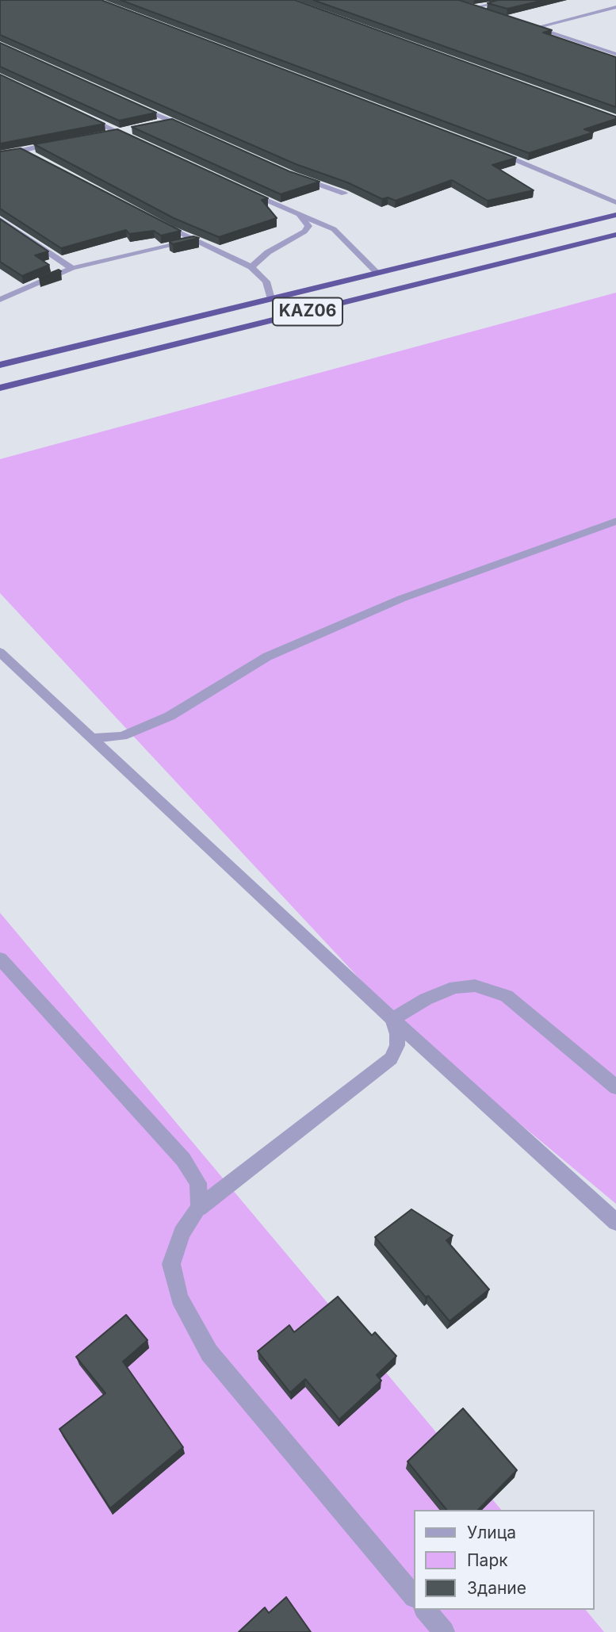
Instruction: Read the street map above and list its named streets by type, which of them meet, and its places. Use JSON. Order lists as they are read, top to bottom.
{
  "streets": {
    "highway": ["KАZ06"]
  },
  "legend": ["Улица", "Парк", "Здание"]
}
